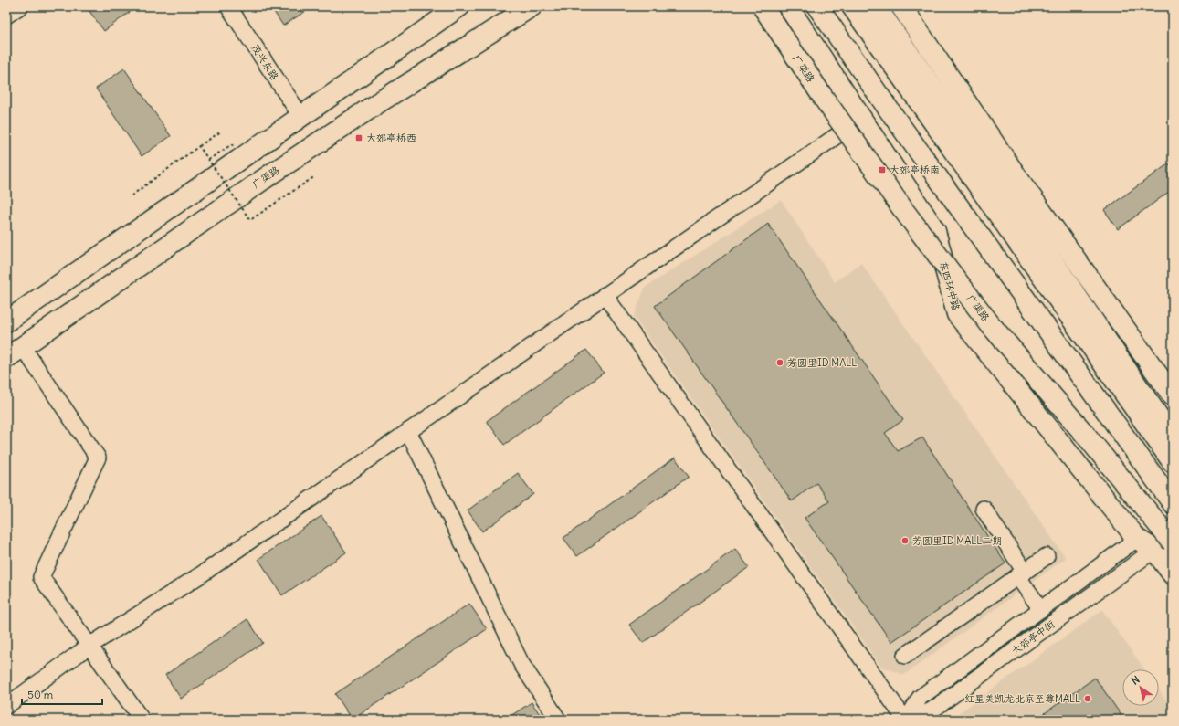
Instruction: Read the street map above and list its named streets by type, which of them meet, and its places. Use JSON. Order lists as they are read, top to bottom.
{
  "streets": {
    "main road": ["广渠路", "东四环中路"],
    "street": ["茂兴东路", "大郊亭中街"]
  },
  "crossings": [
    ["东四环中路", "大郊亭中街"]
  ],
  "places": {
    "transit": ["大郊亭桥西", "大郊亭桥南"],
    "other": ["芳圆里ID MALL", "芳圆里ID MALL二期", "红星美凯龙北京至尊MALL"]
  },
  "scale_bar": "50 m",
  "north": "top left"
}
